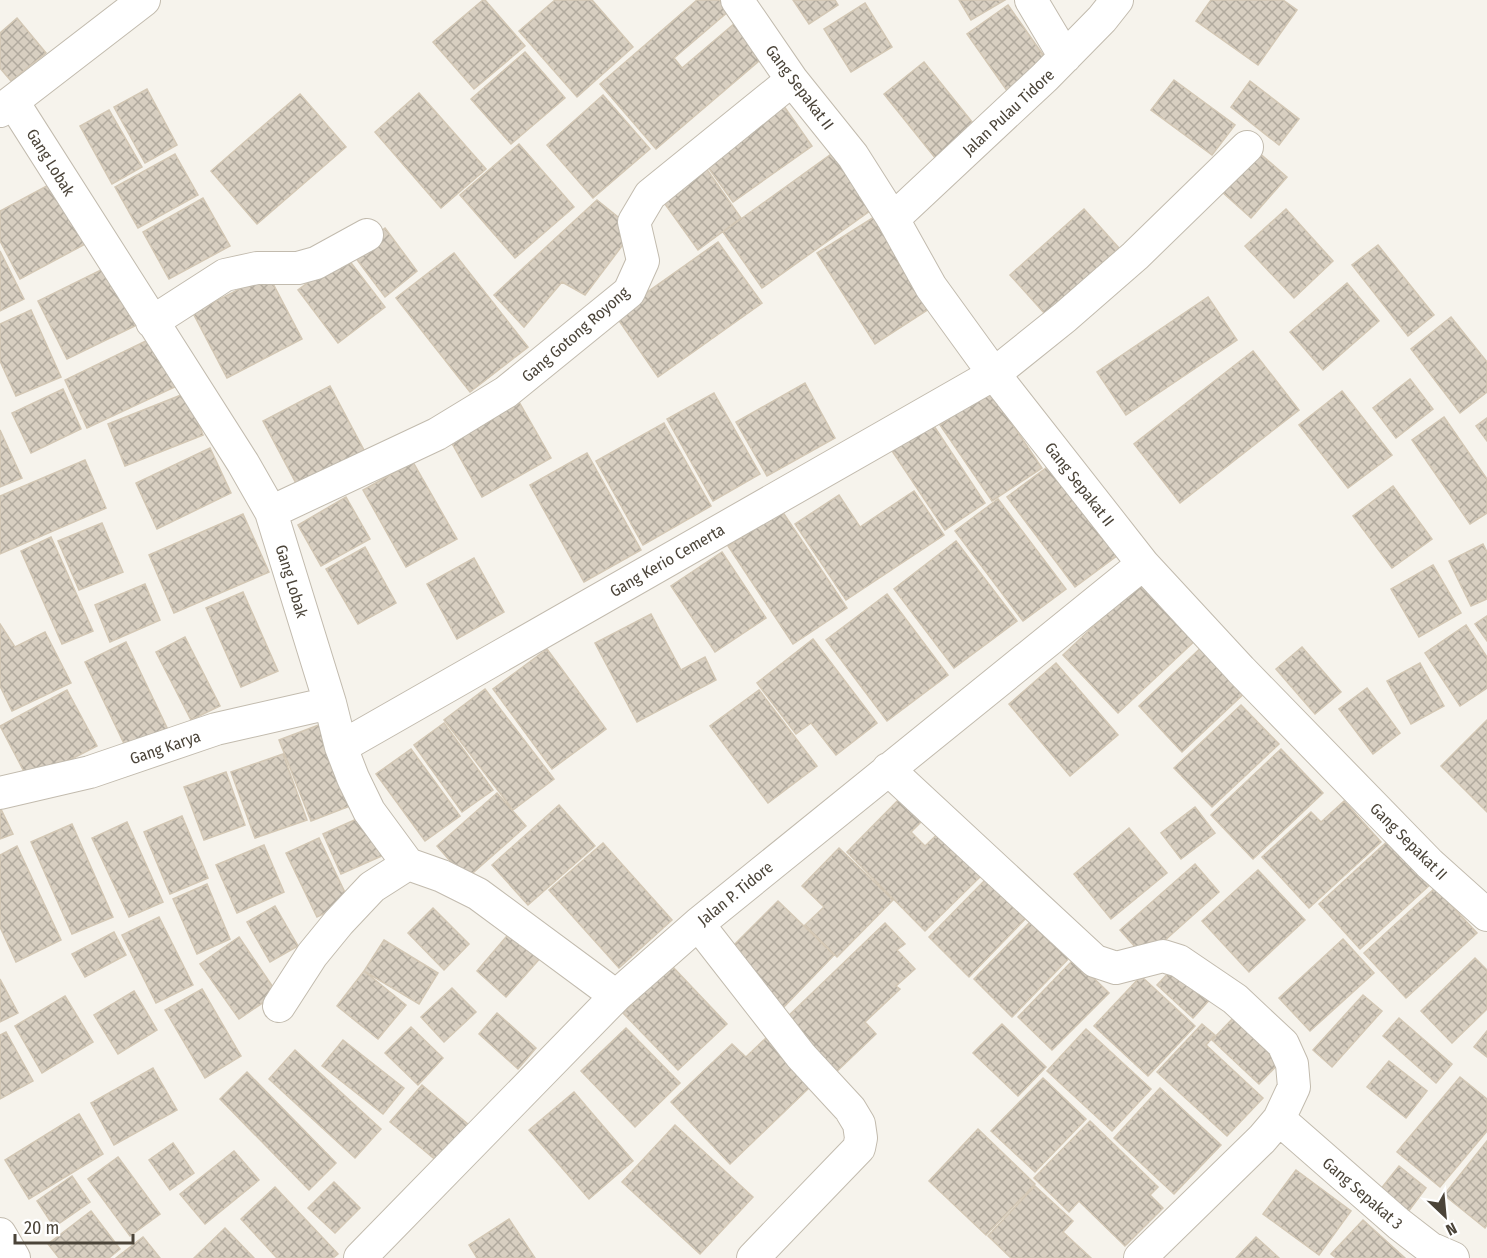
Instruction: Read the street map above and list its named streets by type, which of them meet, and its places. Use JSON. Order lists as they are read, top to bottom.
{
  "streets": {
    "street": [
      "Gang Sepakat II",
      "Jalan Pulau Tidore",
      "Gang Lobak",
      "Gang Gotong Royong",
      "Gang Kerio Cemerta",
      "Gang Karya",
      "Jalan P. Tidore",
      "Gang Sepakat 3"
    ]
  },
  "crossings": [
    ["Gang Sepakat II", "Jalan Pulau Tidore"],
    ["Gang Sepakat II", "Gang Gotong Royong"],
    ["Gang Sepakat II", "Gang Kerio Cemerta"],
    ["Gang Sepakat II", "Jalan P. Tidore"],
    ["Gang Lobak", "Gang Gotong Royong"],
    ["Gang Lobak", "Gang Kerio Cemerta"],
    ["Gang Lobak", "Gang Karya"]
  ],
  "scale_bar": "20 m",
  "north": "bottom right"
}
